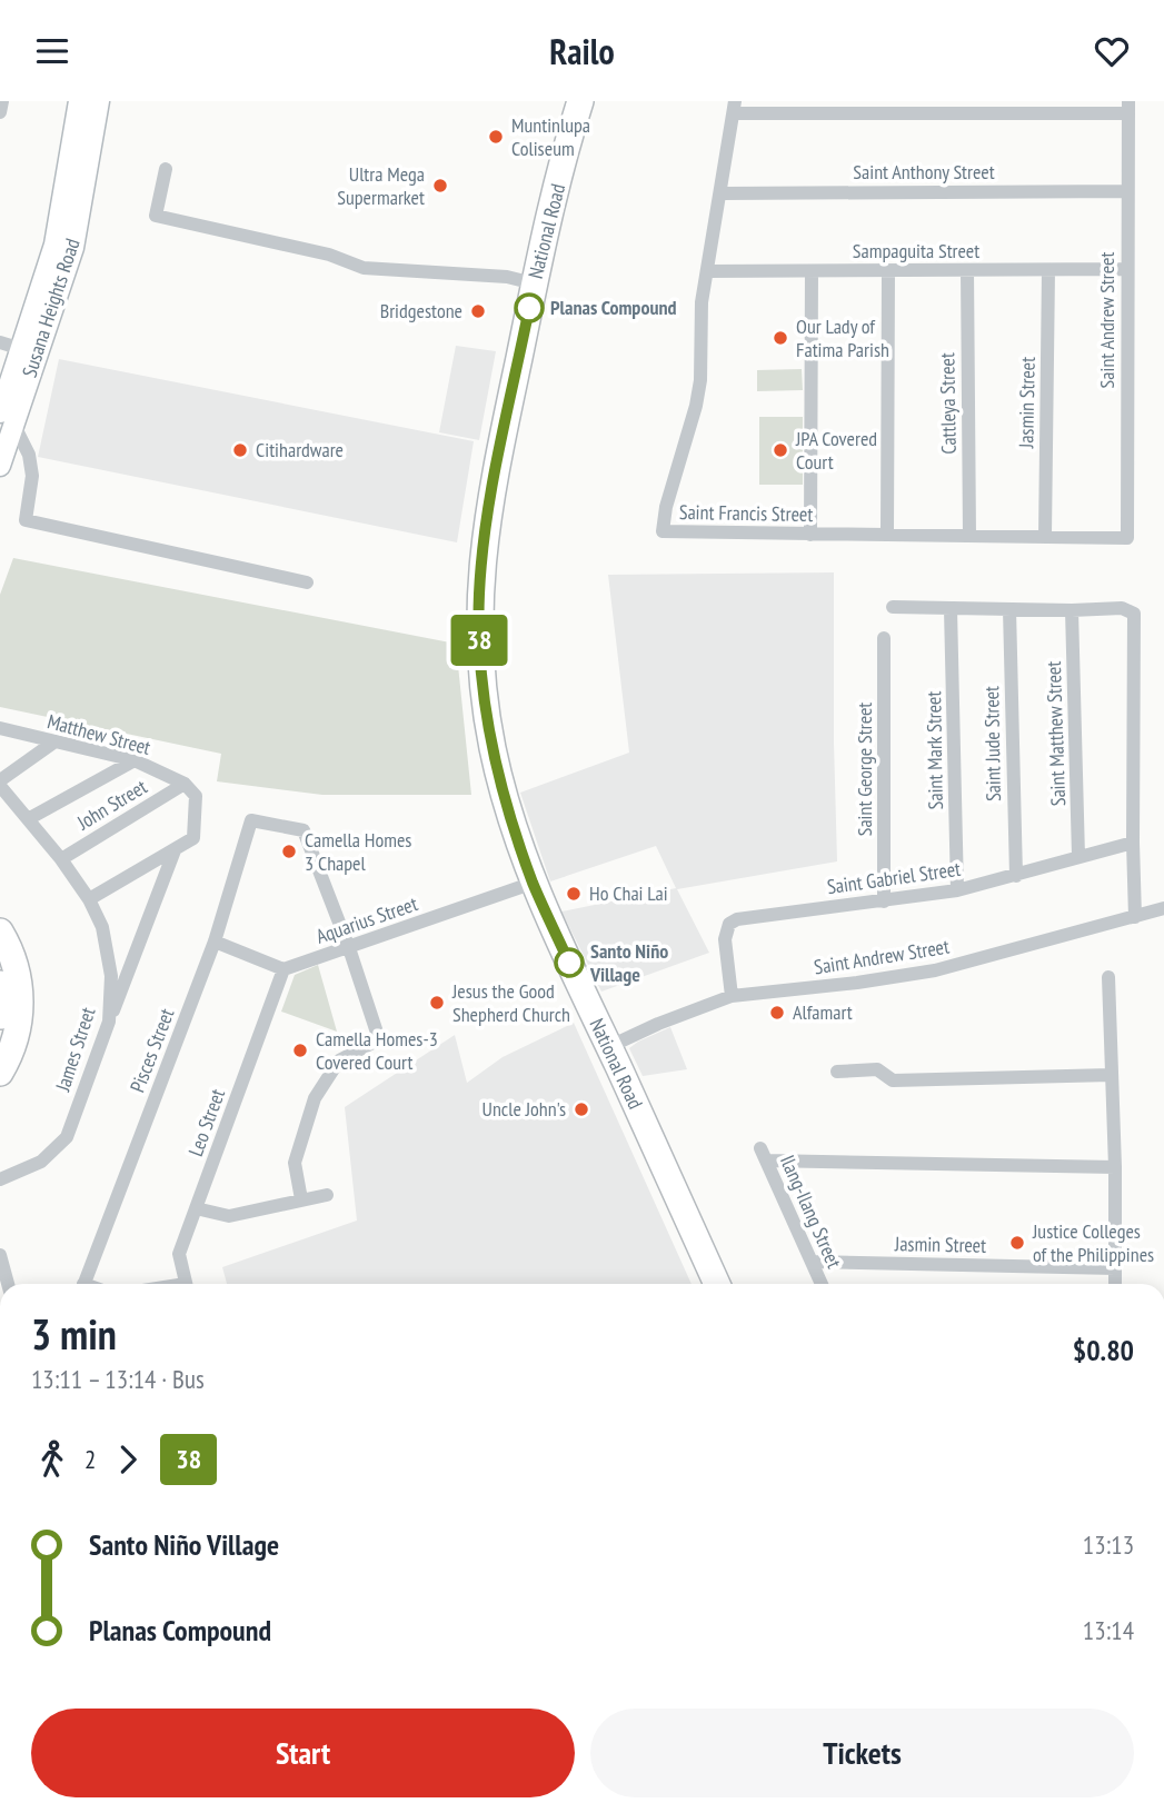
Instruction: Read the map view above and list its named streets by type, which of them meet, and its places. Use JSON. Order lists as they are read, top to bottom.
{
  "streets": {
    "highway": ["National Road"],
    "main road": ["Susana Heights Road"],
    "street": [
      "Saint Anthony Street",
      "Sampaguita Street",
      "Saint Andrew Street",
      "Jasmin Street",
      "Cattleya Street",
      "Saint Francis Street",
      "Saint Matthew Street",
      "Matthew Street",
      "Saint Jude Street",
      "Saint Mark Street",
      "Saint George Street",
      "John Street",
      "Saint Gabriel Street",
      "Aquarius Street",
      "James Street",
      "Pisces Street",
      "Leo Street",
      "Ilang-Ilang Street"
    ]
  },
  "crossings": [
    ["Saint Anthony Street", "Saint Andrew Street"],
    ["Saint Anthony Street", "Saint Francis Street"],
    ["National Road", "Saint Andrew Street"],
    ["National Road", "Aquarius Street"],
    ["Sampaguita Street", "Saint Andrew Street"],
    ["Sampaguita Street", "Jasmin Street"],
    ["Sampaguita Street", "Cattleya Street"],
    ["Sampaguita Street", "Saint Francis Street"],
    ["Saint Andrew Street", "Saint Francis Street"],
    ["Saint Andrew Street", "Saint Gabriel Street"],
    ["Jasmin Street", "Saint Francis Street"],
    ["Jasmin Street", "Ilang-Ilang Street"],
    ["Cattleya Street", "Saint Francis Street"],
    ["Saint Matthew Street", "Saint Gabriel Street"],
    ["Matthew Street", "John Street"],
    ["Saint Jude Street", "Saint Gabriel Street"],
    ["Saint Mark Street", "Saint Gabriel Street"],
    ["Saint George Street", "Saint Gabriel Street"],
    ["John Street", "James Street"],
    ["Aquarius Street", "Pisces Street"],
    ["Aquarius Street", "Leo Street"]
  ],
  "places": [
    "Muntinlupa Coliseum",
    "Ultra Mega Supermarket",
    "Planas Compound",
    "Bridgestone",
    "Our Lady of Fatima Parish",
    "Citihardware",
    "JPA Covered Court",
    "Camella Homes 3 Chapel",
    "Ho Chai Lai",
    "Santo Niño Village",
    "Jesus the Good Shepherd Church",
    "Alfamart",
    "Camella Homes-3 Covered Court",
    "Uncle John's",
    "Justice Colleges of the Philippines"
  ],
  "lines": ["bus line 38"],
  "page": {
    "header": "Railo",
    "on_map": "38",
    "heading": ["3 min", "13:11 – 13:14 · Bus", "$0.80"],
    "legs": ["2", "38"],
    "list": [
      {
        "name": "Santo Niño Village",
        "value": "13:13"
      },
      {
        "name": "Planas Compound",
        "value": "13:14"
      }
    ],
    "buttons": ["Start", "Tickets"]
  }
}
